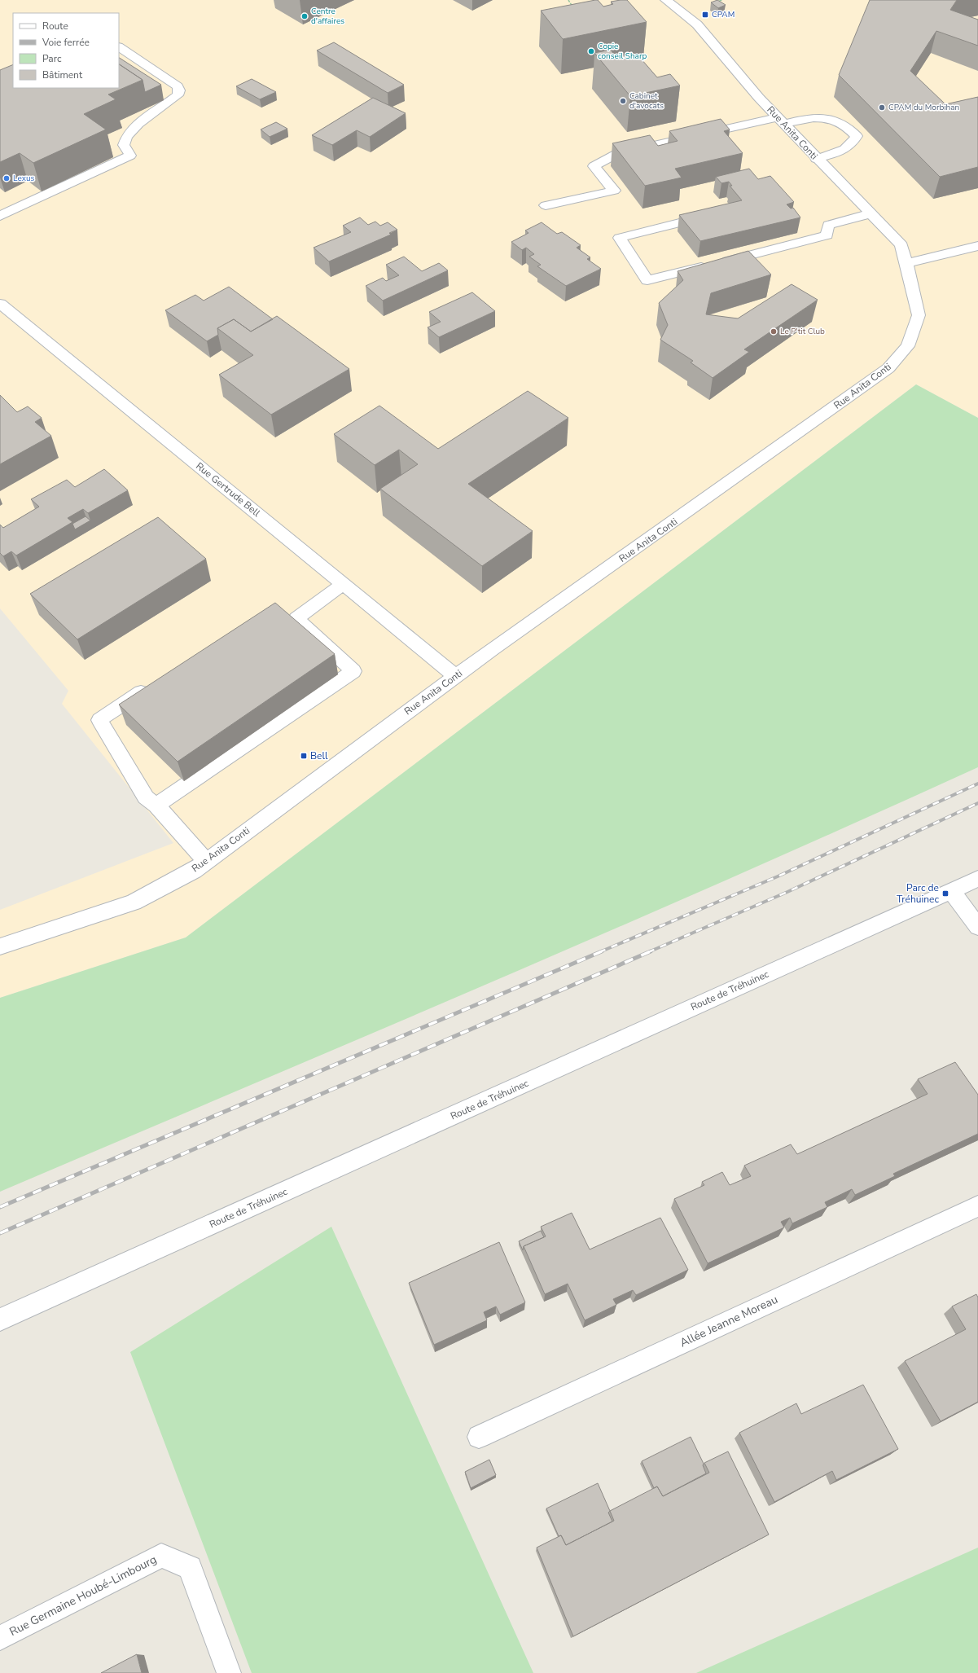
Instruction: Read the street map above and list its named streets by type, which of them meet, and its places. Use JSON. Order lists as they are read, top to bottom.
{
  "streets": {
    "street": [
      "Rue Anita Conti",
      "Rue Gertrude Bell",
      "Route de Tréhuinec",
      "Allée Jeanne Moreau",
      "Rue Germaine Houbé-Limbourg"
    ]
  },
  "crossings": [
    ["Rue Anita Conti", "Rue Gertrude Bell"]
  ],
  "places": {
    "transit": ["CPAM", "Bell", "Parc de Tréhuinec"],
    "other": [
      "Centre d'affaires",
      "Copie conseil Sharp",
      "Cabinet d'avocats",
      "CPAM du Morbihan",
      "Lexus",
      "Le P'tit Club"
    ]
  },
  "legend": [
    "Route",
    "Voie ferrée",
    "Parc",
    "Bâtiment"
  ]
}
